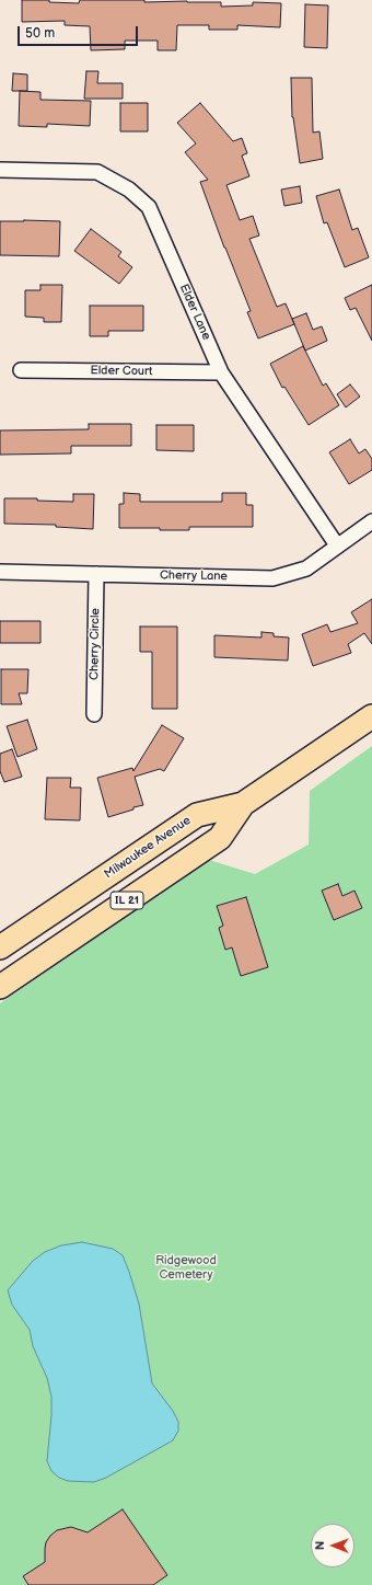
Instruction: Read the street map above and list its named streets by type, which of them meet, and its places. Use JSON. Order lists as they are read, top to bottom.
{
  "streets": {
    "main road": ["Milwaukee Avenue", "IL 21"],
    "street": [
      "Elder Lane",
      "Elder Court",
      "Cherry Lane",
      "Cherry Circle"
    ]
  },
  "crossings": [
    ["Elder Lane", "Elder Court"],
    ["Elder Lane", "Cherry Lane"],
    ["Cherry Lane", "Cherry Circle"],
    ["Milwaukee Avenue", "IL 21"]
  ],
  "parks": ["Ridgewood Cemetery"],
  "scale_bar": "50 m",
  "north": "left"
}
